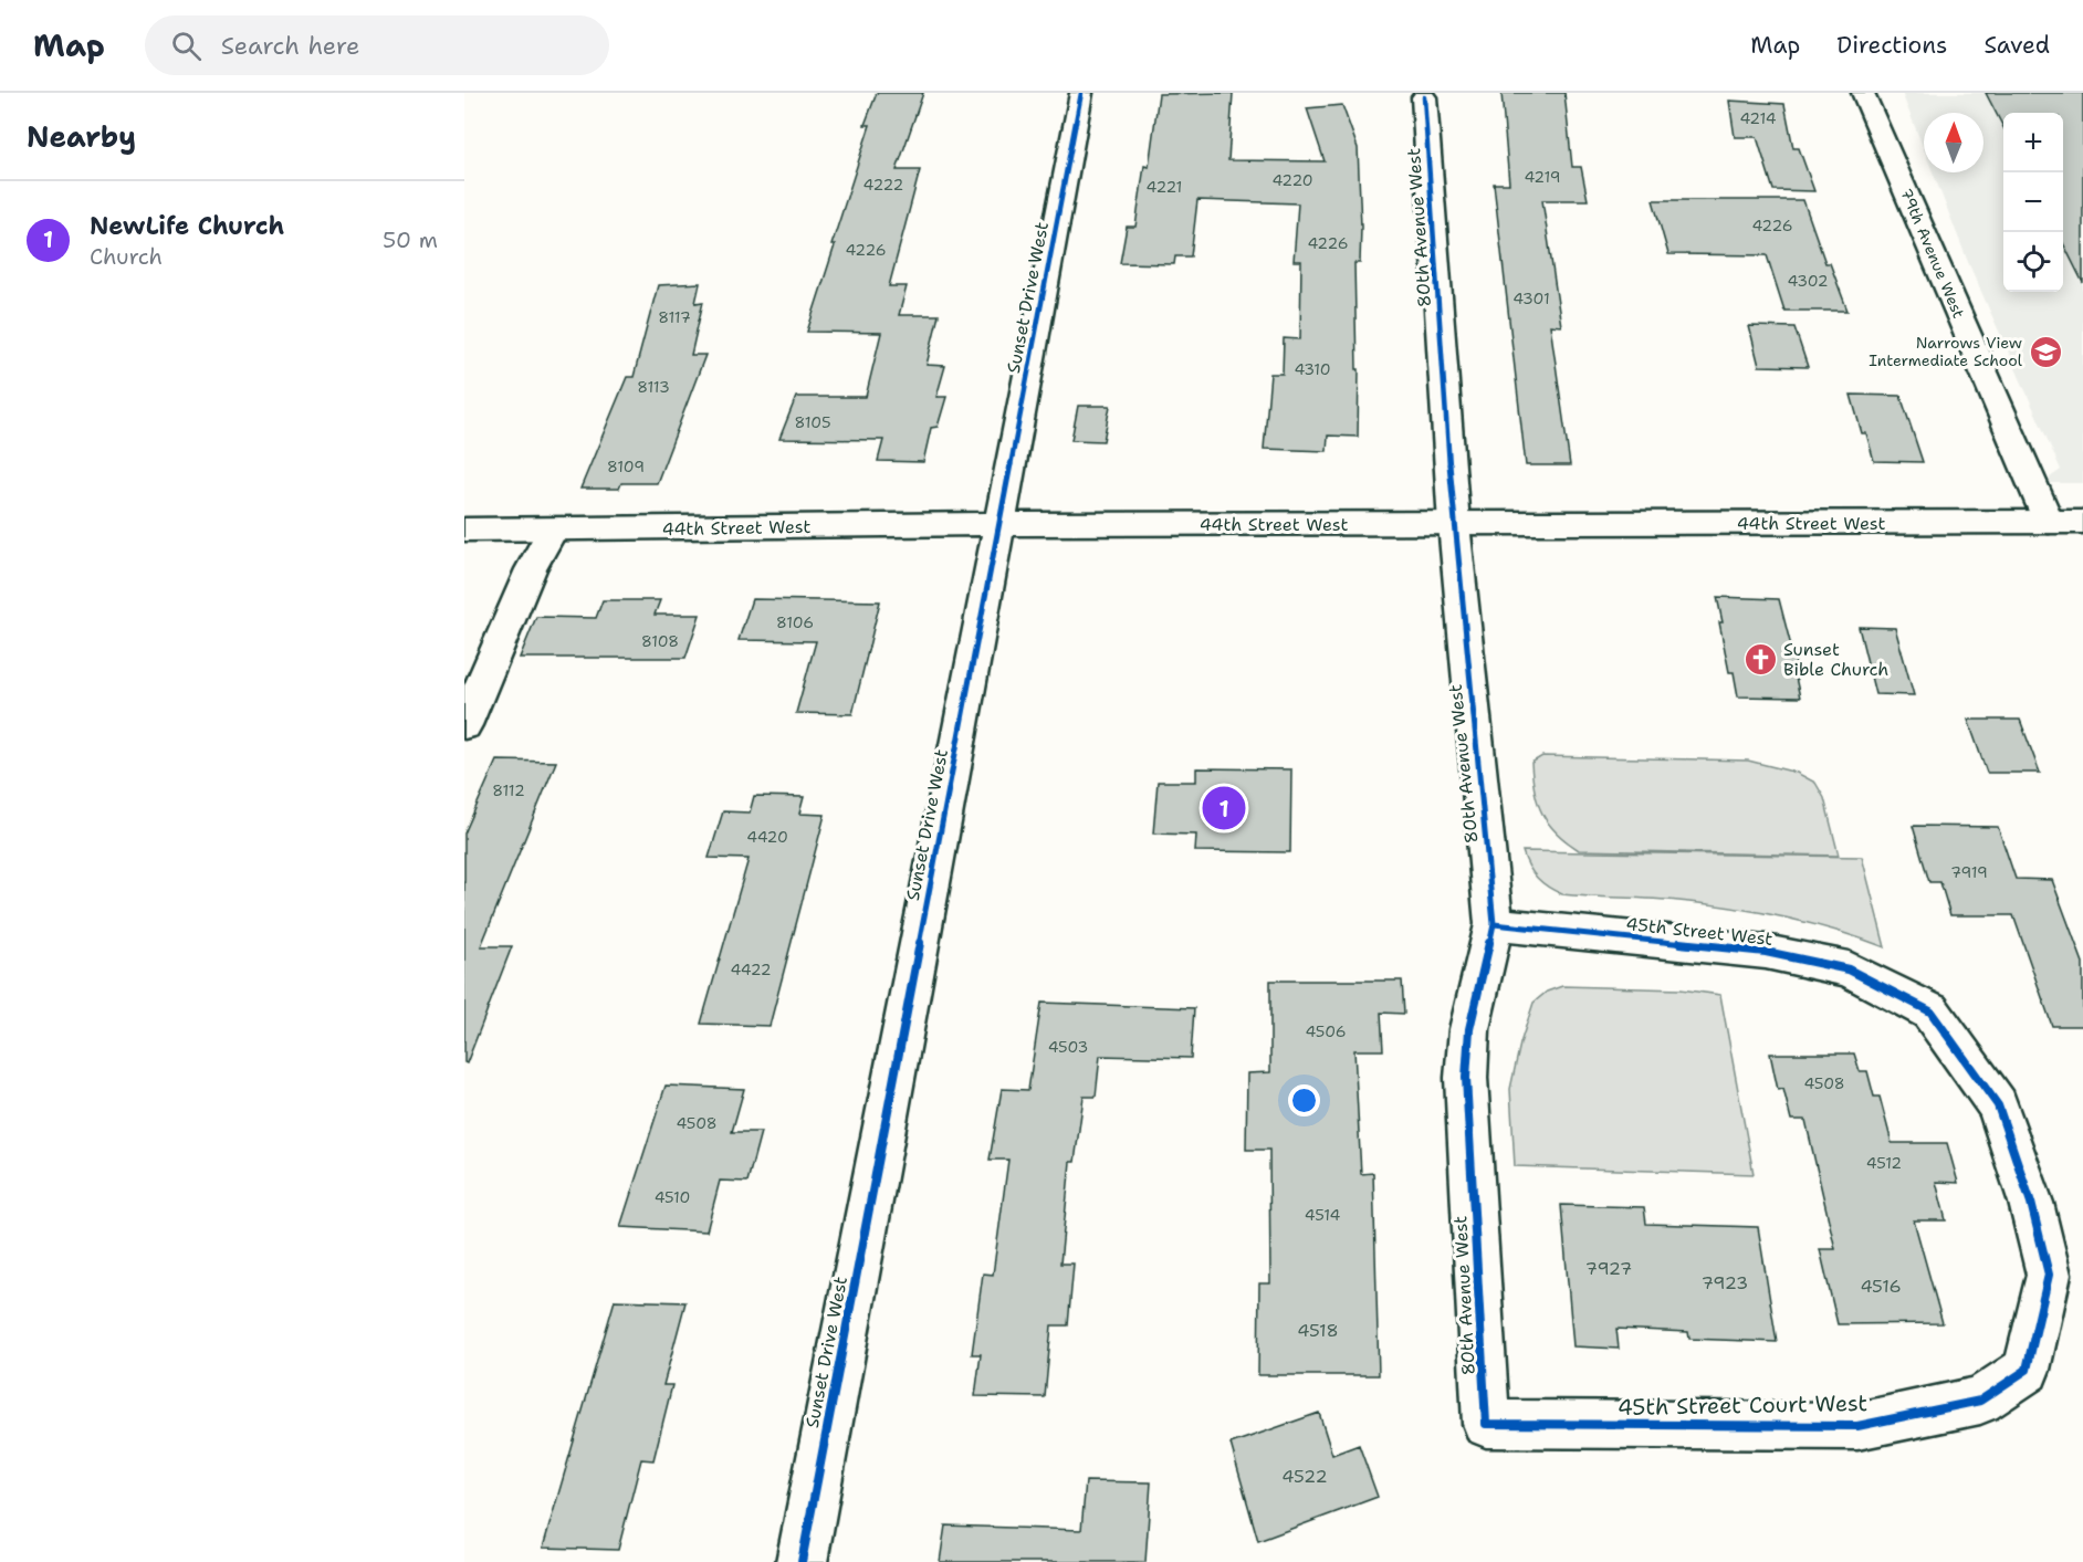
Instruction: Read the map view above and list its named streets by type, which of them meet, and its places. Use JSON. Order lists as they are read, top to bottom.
{
  "streets": {
    "street": [
      "80th Avenue West",
      "79th Avenue West",
      "Sunset Drive West",
      "44th Street West",
      "45th Street West",
      "45th Street Court West"
    ]
  },
  "crossings": [
    ["80th Avenue West", "44th Street West"],
    ["80th Avenue West", "45th Street West"],
    ["80th Avenue West", "45th Street Court West"],
    ["79th Avenue West", "44th Street West"],
    ["Sunset Drive West", "44th Street West"],
    ["45th Street West", "45th Street Court West"]
  ],
  "places": {
    "school or university": ["Narrows View Intermediate School"],
    "church": ["Sunset Bible Church"]
  },
  "house_numbers": [
    "4214",
    "4219",
    "4220",
    "4222",
    "4221",
    "4226",
    "4226",
    "4226",
    "4302",
    "4301",
    "8117",
    "4310",
    "8113",
    "8105",
    "8109",
    "8106",
    "8108",
    "8112",
    "4420",
    "7919",
    "4422",
    "4506",
    "4503",
    "4508",
    "4508",
    "4512",
    "4510",
    "4514",
    "7927",
    "7923",
    "4516",
    "4518",
    "4522"
  ],
  "north": "top",
  "page": {
    "header": "Map",
    "search": "Search here",
    "nav": ["Map", "Directions", "Saved"],
    "heading": "Nearby",
    "map_buttons": ["+", "−"],
    "list": [
      {
        "mark": "1",
        "name": "NewLife Church",
        "note": "Church",
        "value": "50 m"
      }
    ],
    "pins": "1"
  }
}
